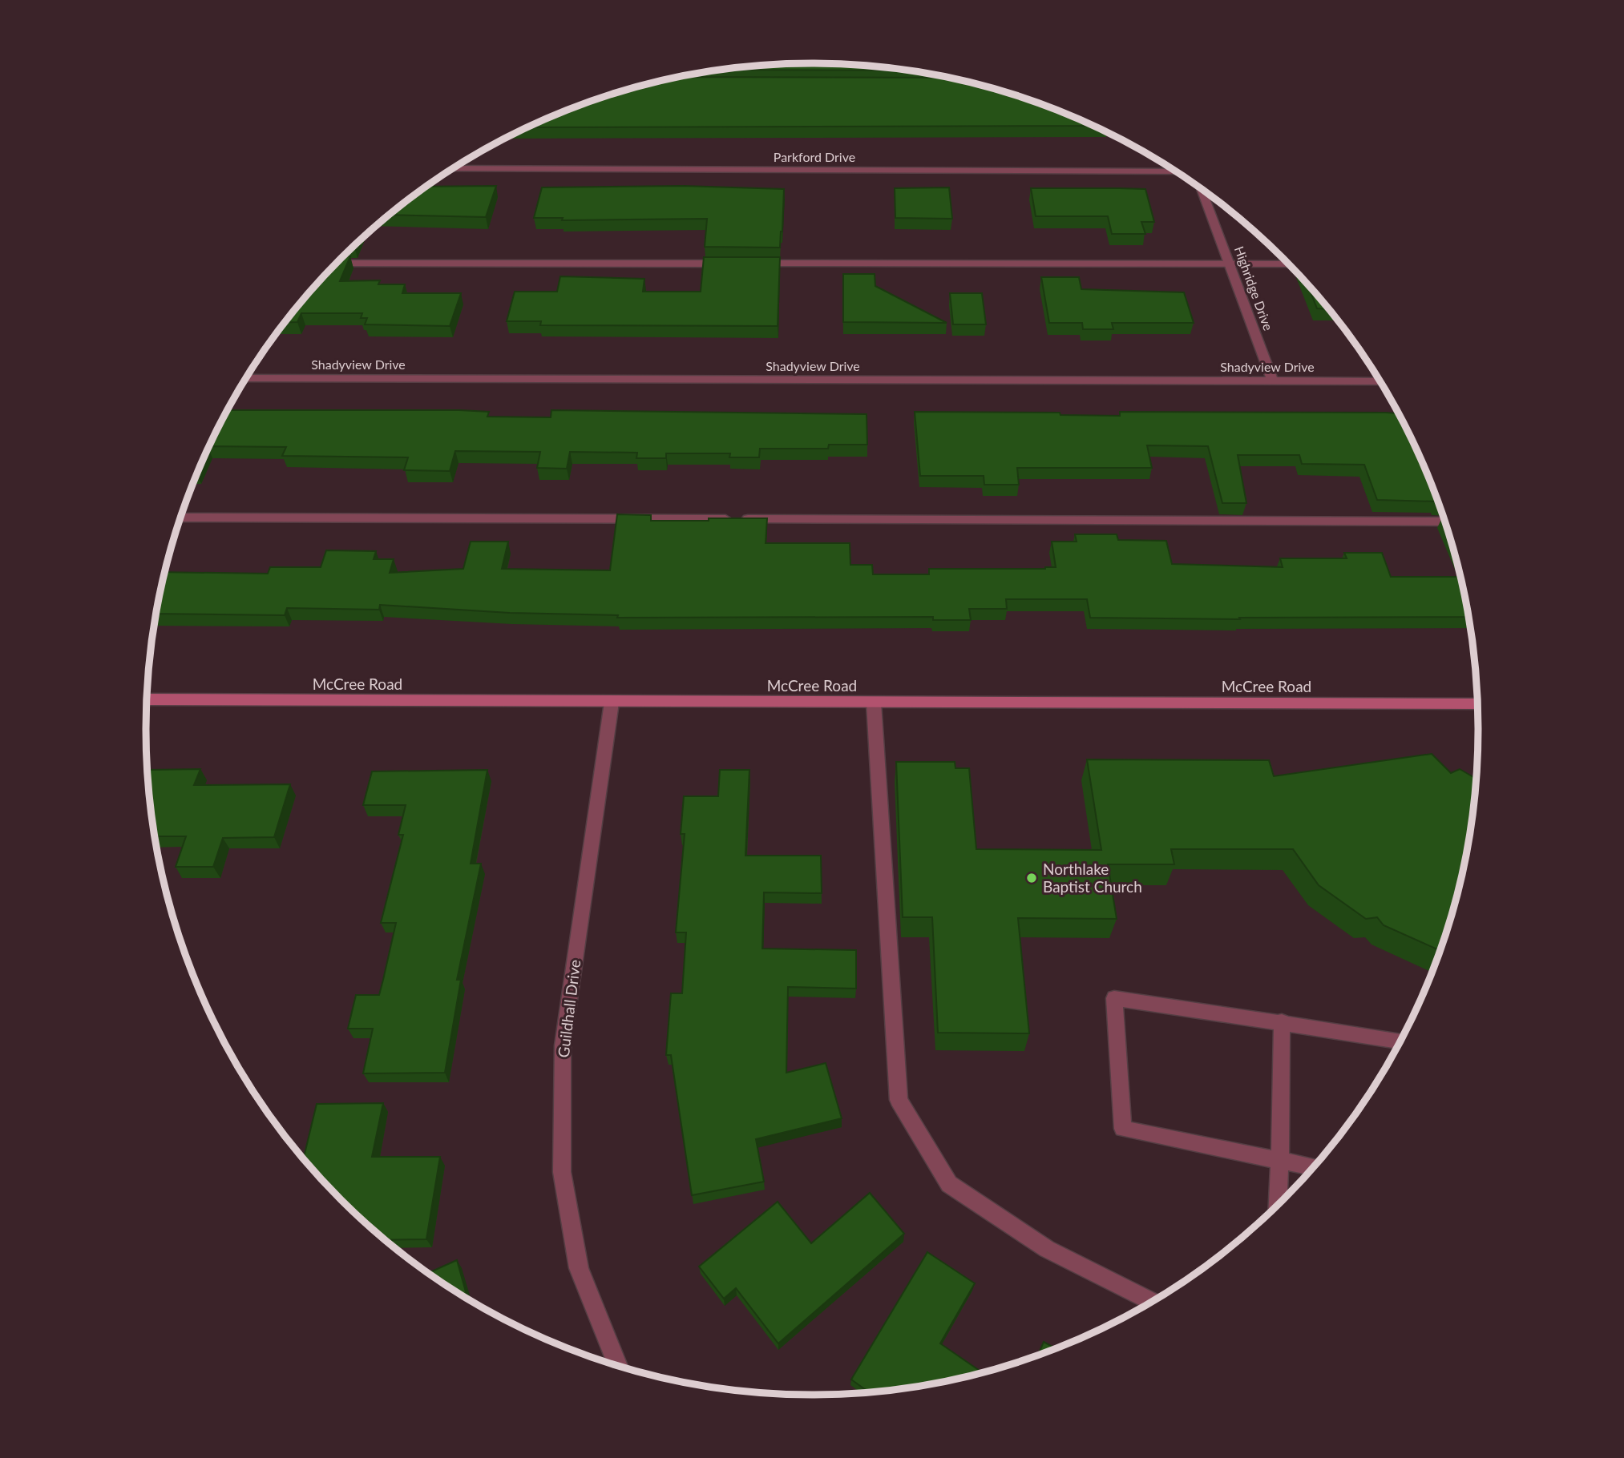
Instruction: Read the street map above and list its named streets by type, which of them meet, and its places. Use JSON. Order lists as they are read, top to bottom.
{
  "streets": {
    "street": [
      "Parkford Drive",
      "Highridge Drive",
      "Shadyview Drive",
      "McCree Road",
      "Guildhall Drive"
    ]
  },
  "crossings": [
    ["Highridge Drive", "Shadyview Drive"],
    ["McCree Road", "Guildhall Drive"]
  ],
  "places": ["Northlake Baptist Church"]
}
